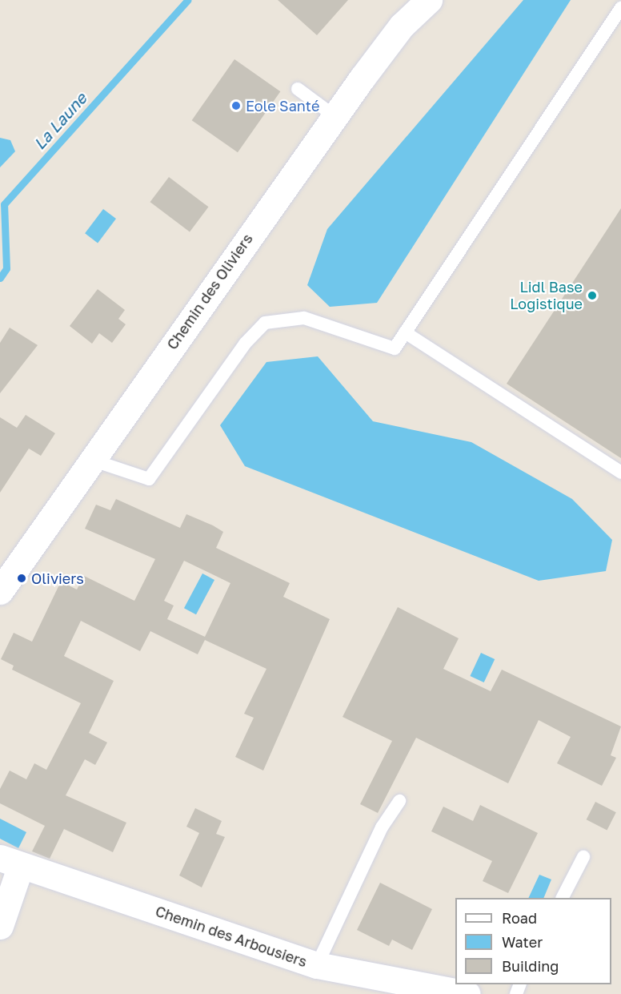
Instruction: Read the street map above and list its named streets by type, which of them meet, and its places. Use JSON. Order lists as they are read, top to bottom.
{
  "streets": {
    "street": ["Chemin des Oliviers", "Chemin des Arbousiers"]
  },
  "water": ["La Laune"],
  "places": ["Eole Santé", "Lidl Base Logistique", "Oliviers"],
  "legend": ["Road", "Water", "Building"]
}
